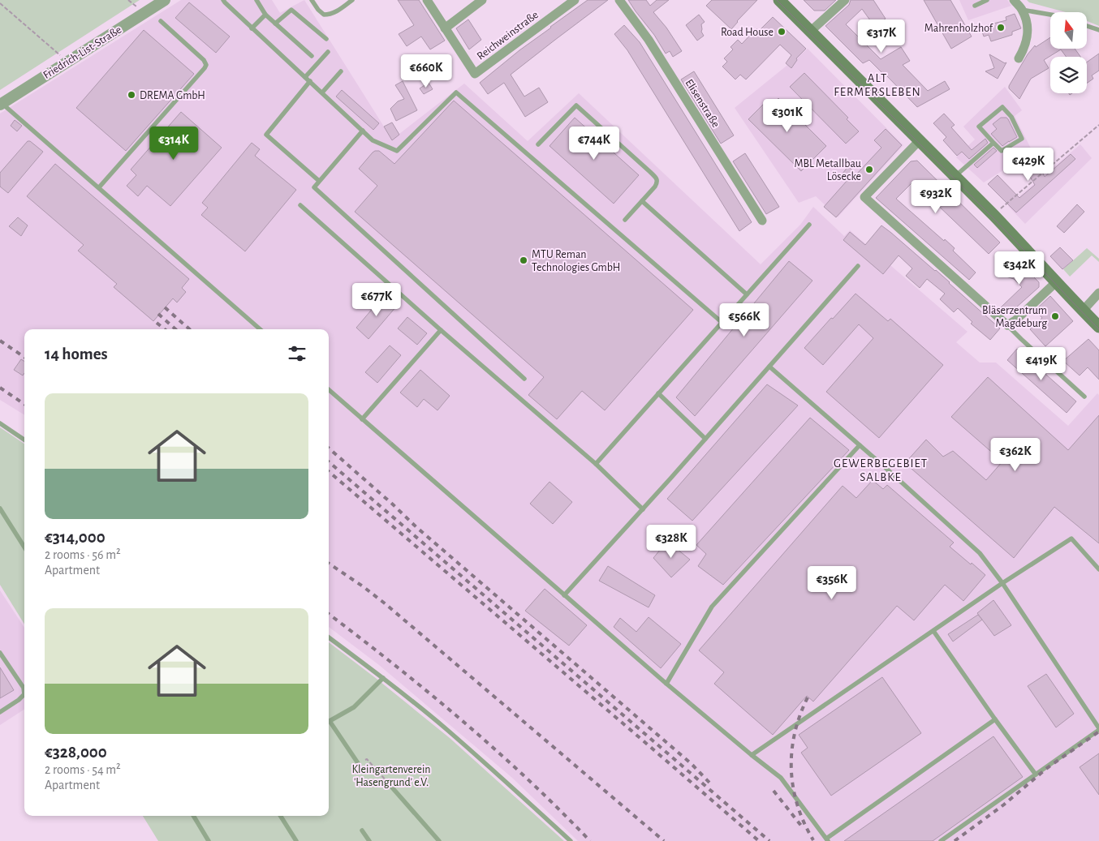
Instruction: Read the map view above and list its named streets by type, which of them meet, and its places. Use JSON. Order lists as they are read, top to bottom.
{
  "streets": {
    "street": ["Reichweinstraße", "Friedrich-List-Straße", "Elisenstraße"]
  },
  "districts": ["ALT FERMERSLEBEN", "GEWERBEGEBIET SALBKE"],
  "parks": ["Kleingartenverein 'Hasengrund' e.V."],
  "places": [
    "Mahrenholzhof",
    "Road House",
    "DREMA GmbH",
    "MBL Metallbau Lösecke",
    "MTU Reman Technologies GmbH",
    "Bläserzentrum Magdeburg"
  ],
  "north": "top",
  "page": {
    "price": [
      "€317K",
      "€660K",
      "€301K",
      "€314K",
      "€744K",
      "€429K",
      "€932K",
      "€342K",
      "€677K",
      "€566K",
      "€419K",
      "€362K",
      "€328K",
      "€356K"
    ],
    "heading": "14 homes",
    "list": [
      {
        "name": "€314,000",
        "note": "2 rooms · 56 m² · Apartment"
      },
      {
        "name": "€328,000",
        "note": "2 rooms · 54 m² · Apartment"
      }
    ]
  }
}
